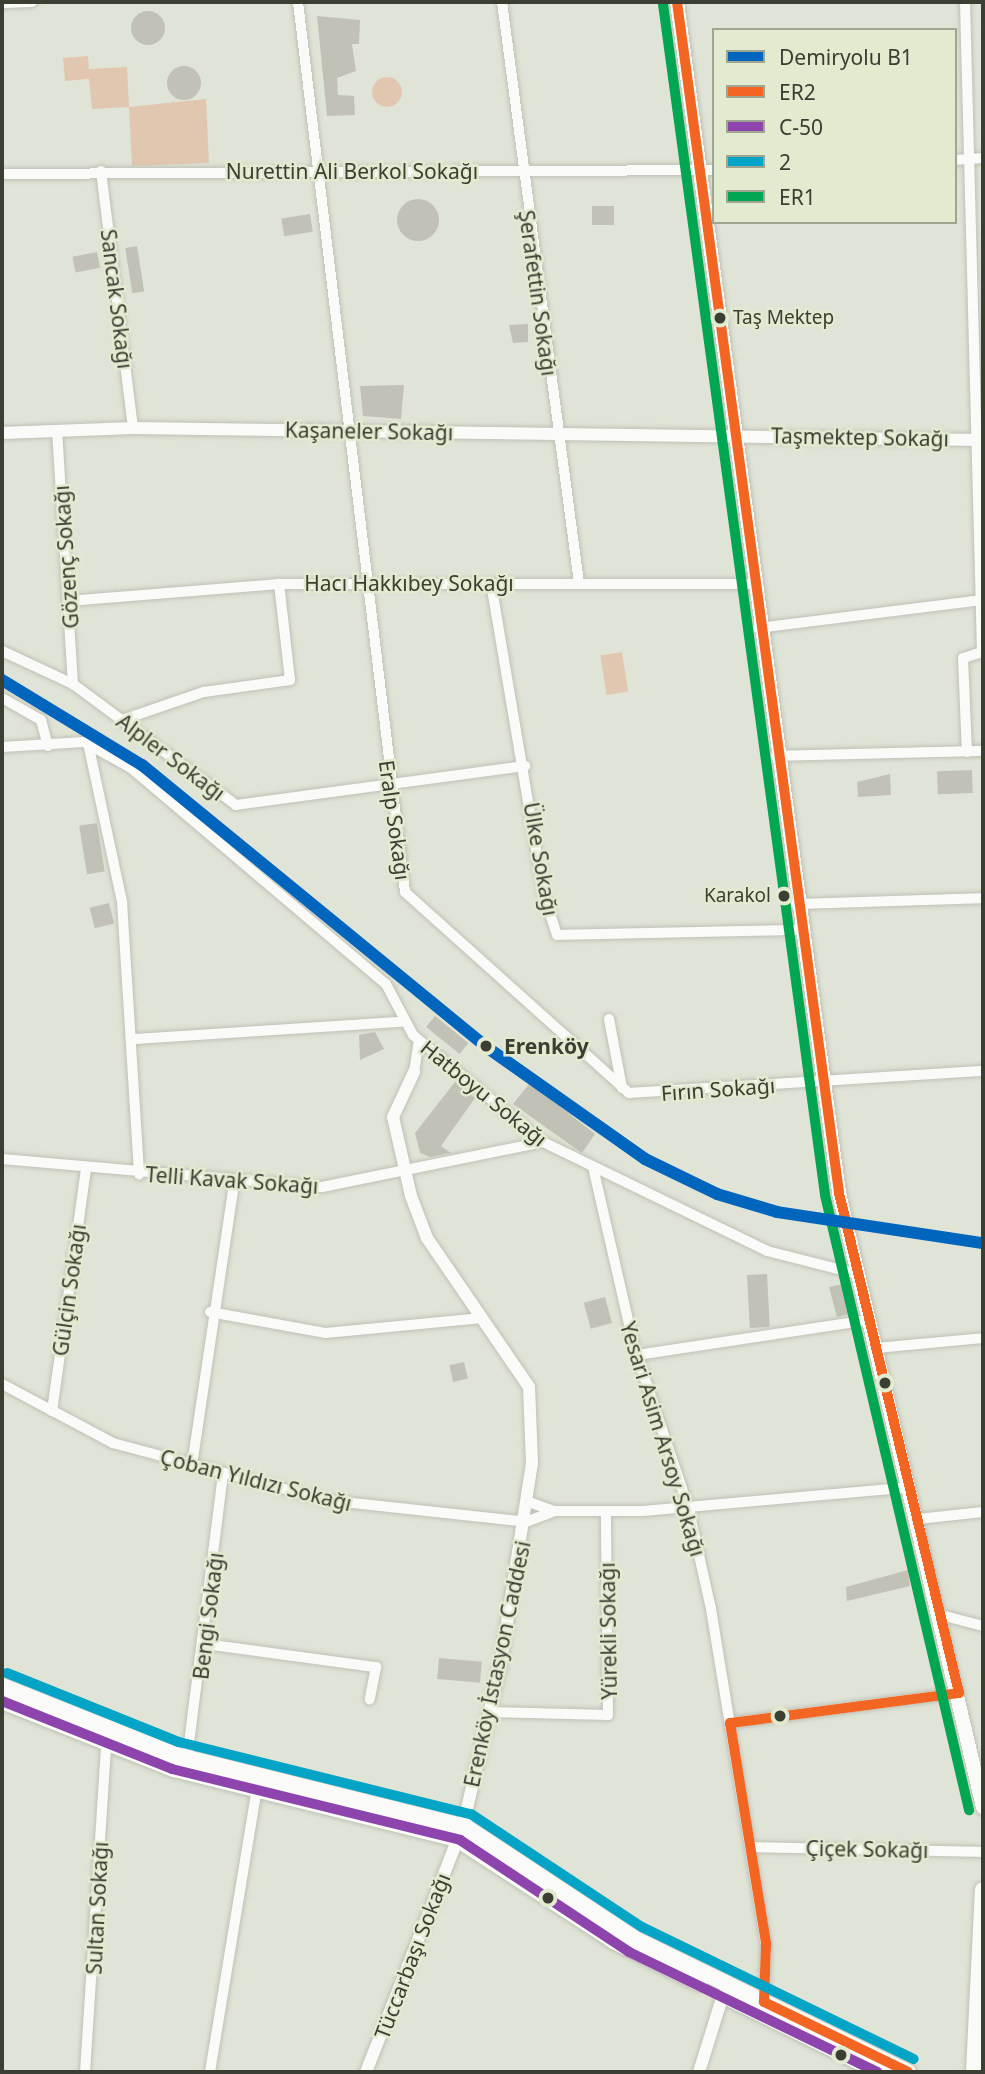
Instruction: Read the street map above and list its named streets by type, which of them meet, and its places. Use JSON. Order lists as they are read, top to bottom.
{
  "streets": {
    "street": [
      "Nurettin Ali Berkol Sokağı",
      "Şerafettin Sokağı",
      "Sancak Sokağı",
      "Kaşaneler Sokağı",
      "Taşmektep Sokağı",
      "Gözenç Sokağı",
      "Hacı Hakkıbey Sokağı",
      "Alpler Sokağı",
      "Eralp Sokağı",
      "Ülke Sokağı",
      "Fırın Sokağı",
      "Hatboyu Sokağı",
      "Telli Kavak Sokağı",
      "Gülçin Sokağı",
      "Yesari Asim Arsoy Sokağı",
      "Çoban Yıldızı Sokağı",
      "Bengi Sokağı",
      "Yürekli Sokağı",
      "Erenköy İstasyon Caddesi",
      "Çiçek Sokağı",
      "Sultan Sokağı",
      "Tüccarbaşı Sokağı"
    ]
  },
  "crossings": [
    ["Nurettin Ali Berkol Sokağı", "Şerafettin Sokağı"],
    ["Nurettin Ali Berkol Sokağı", "Sancak Sokağı"],
    ["Nurettin Ali Berkol Sokağı", "Eralp Sokağı"],
    ["Şerafettin Sokağı", "Kaşaneler Sokağı"],
    ["Şerafettin Sokağı", "Hacı Hakkıbey Sokağı"],
    ["Sancak Sokağı", "Kaşaneler Sokağı"],
    ["Kaşaneler Sokağı", "Taşmektep Sokağı"],
    ["Kaşaneler Sokağı", "Gözenç Sokağı"],
    ["Kaşaneler Sokağı", "Eralp Sokağı"],
    ["Gözenç Sokağı", "Hacı Hakkıbey Sokağı"],
    ["Gözenç Sokağı", "Alpler Sokağı"],
    ["Hacı Hakkıbey Sokağı", "Eralp Sokağı"],
    ["Hacı Hakkıbey Sokağı", "Ülke Sokağı"],
    ["Alpler Sokağı", "Eralp Sokağı"],
    ["Alpler Sokağı", "Ülke Sokağı"],
    ["Eralp Sokağı", "Fırın Sokağı"],
    ["Hatboyu Sokağı", "Telli Kavak Sokağı"],
    ["Hatboyu Sokağı", "Yesari Asim Arsoy Sokağı"],
    ["Telli Kavak Sokağı", "Gülçin Sokağı"],
    ["Telli Kavak Sokağı", "Erenköy İstasyon Caddesi"],
    ["Gülçin Sokağı", "Çoban Yıldızı Sokağı"],
    ["Yesari Asim Arsoy Sokağı", "Çiçek Sokağı"],
    ["Çoban Yıldızı Sokağı", "Bengi Sokağı"],
    ["Çoban Yıldızı Sokağı", "Erenköy İstasyon Caddesi"],
    ["Yürekli Sokağı", "Erenköy İstasyon Caddesi"],
    ["Erenköy İstasyon Caddesi", "Tüccarbaşı Sokağı"]
  ],
  "places": ["Taş Mektep", "Karakol", "Erenköy"],
  "lines": [
    "transit line ER2",
    "transit line ER1",
    "rail line B1",
    "transit line 2",
    "transit line C-50"
  ],
  "legend": [
    "Demiryolu B1",
    "ER2",
    "C-50",
    "2",
    "ER1"
  ]
}
